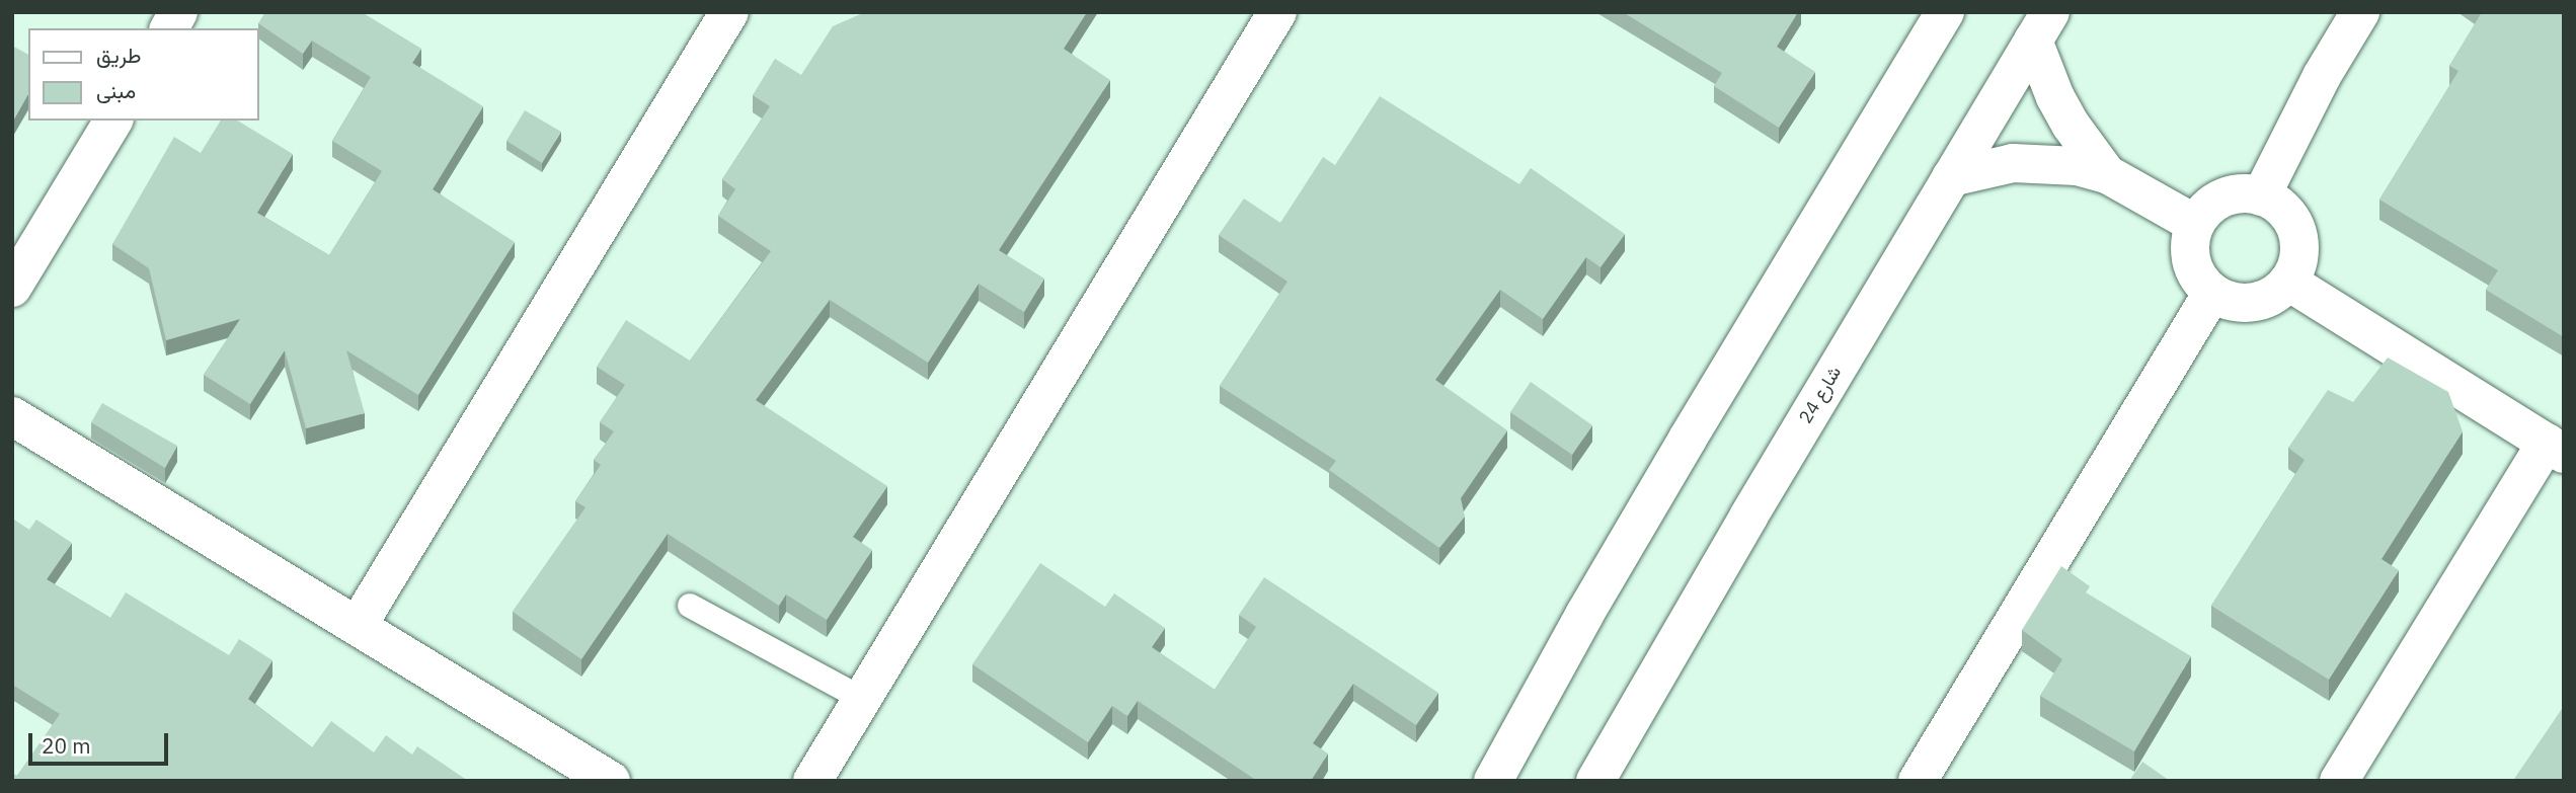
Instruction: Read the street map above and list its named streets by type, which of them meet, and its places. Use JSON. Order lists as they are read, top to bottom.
{
  "streets": {
    "street": ["شارع 24"]
  },
  "legend": ["طريق", "مبنى"],
  "scale_bar": "20 m"
}
